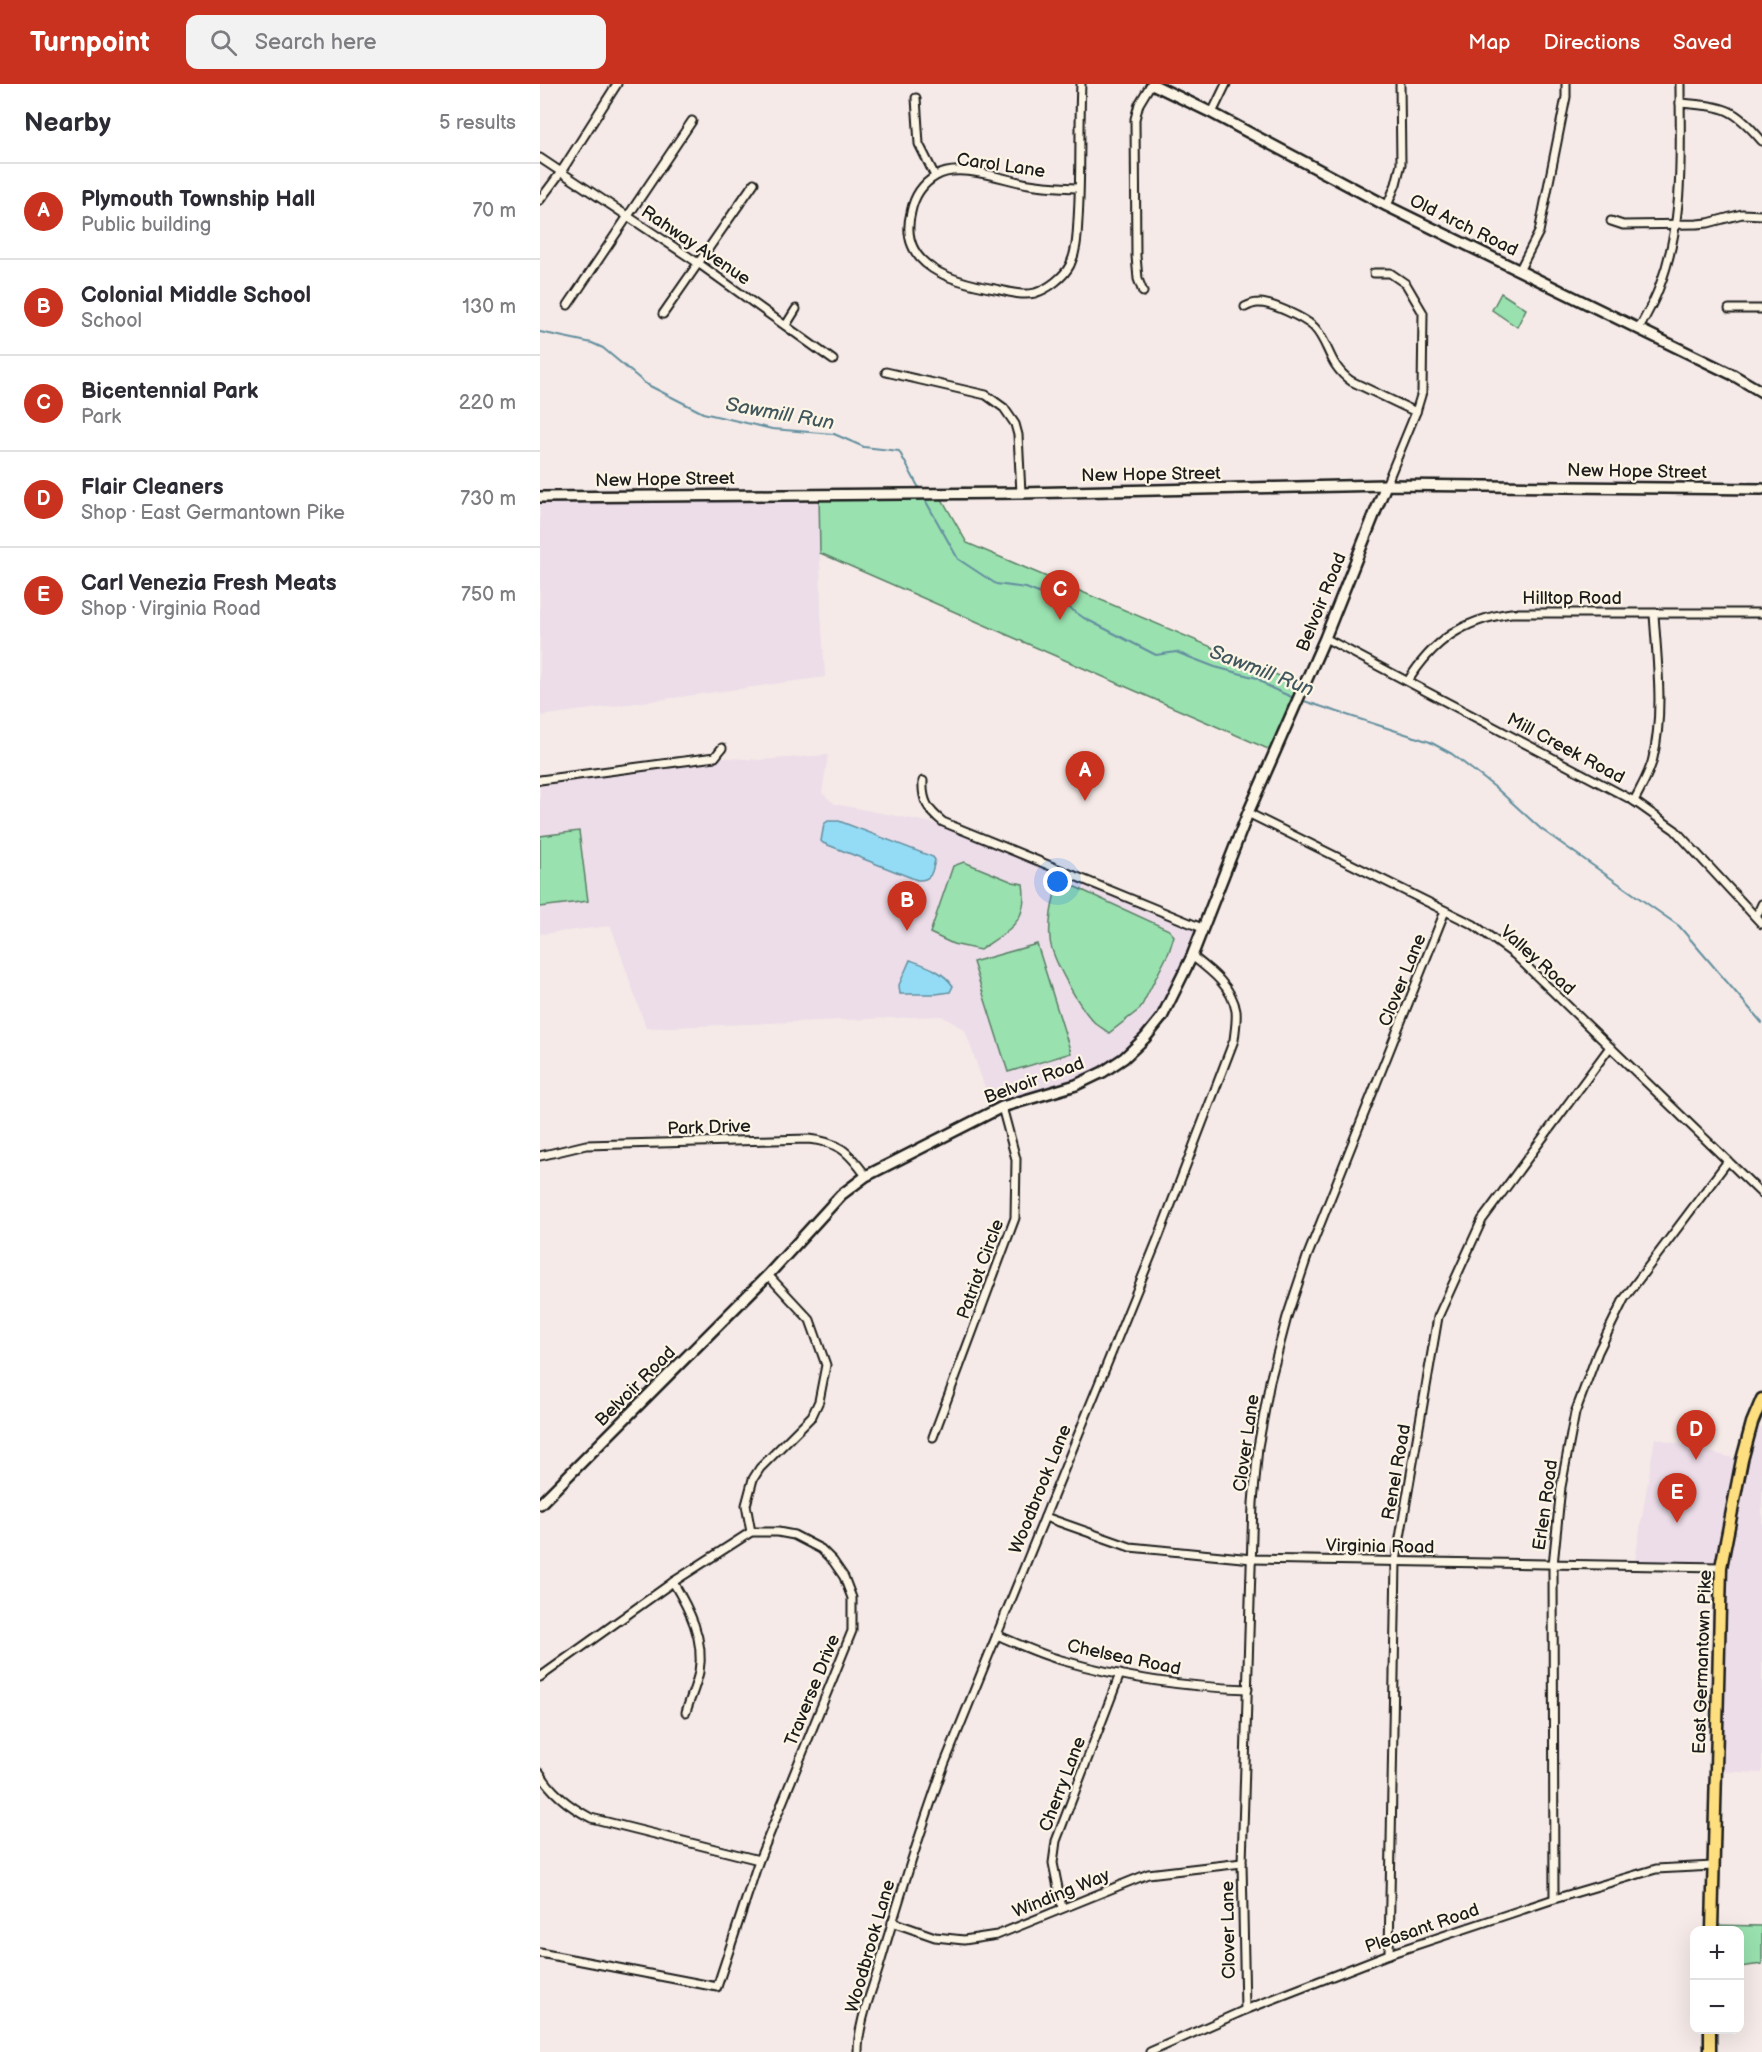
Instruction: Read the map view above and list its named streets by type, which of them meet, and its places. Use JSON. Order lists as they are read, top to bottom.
{
  "streets": {
    "main road": ["East Germantown Pike"],
    "street": [
      "Carol Lane",
      "Old Arch Road",
      "Rahway Avenue",
      "New Hope Street",
      "Hilltop Road",
      "Belvoir Road",
      "Mill Creek Road",
      "Valley Road",
      "Clover Lane",
      "Park Drive",
      "Patriot Circle",
      "Renel Road",
      "Woodbrook Lane",
      "Erlen Road",
      "Virginia Road",
      "Chelsea Road",
      "Traverse Drive",
      "Cherry Lane",
      "Winding Way",
      "Pleasant Road"
    ]
  },
  "crossings": [
    ["New Hope Street", "Belvoir Road"],
    ["Hilltop Road", "Mill Creek Road"],
    ["Belvoir Road", "Mill Creek Road"],
    ["Belvoir Road", "Valley Road"],
    ["Belvoir Road", "Park Drive"],
    ["Belvoir Road", "Patriot Circle"],
    ["Belvoir Road", "Woodbrook Lane"],
    ["Valley Road", "Clover Lane"],
    ["Valley Road", "Renel Road"],
    ["Valley Road", "Erlen Road"],
    ["Clover Lane", "Virginia Road"],
    ["Clover Lane", "Chelsea Road"],
    ["Clover Lane", "Winding Way"],
    ["Clover Lane", "Pleasant Road"],
    ["Renel Road", "Virginia Road"],
    ["Renel Road", "Pleasant Road"],
    ["Woodbrook Lane", "Virginia Road"],
    ["Woodbrook Lane", "Chelsea Road"],
    ["Woodbrook Lane", "Winding Way"],
    ["Erlen Road", "Virginia Road"],
    ["Erlen Road", "Pleasant Road"],
    ["Virginia Road", "East Germantown Pike"],
    ["Chelsea Road", "Cherry Lane"],
    ["East Germantown Pike", "Pleasant Road"],
    ["Cherry Lane", "Winding Way"]
  ],
  "water": ["Sawmill Run"],
  "page": {
    "header": "Turnpoint",
    "search": "Search here",
    "nav": ["Map", "Directions", "Saved"],
    "heading": ["Nearby", "5 results"],
    "list": [
      {
        "mark": "A",
        "name": "Plymouth Township Hall",
        "note": "Public building",
        "value": "70 m"
      },
      {
        "mark": "B",
        "name": "Colonial Middle School",
        "note": "School",
        "value": "130 m"
      },
      {
        "mark": "C",
        "name": "Bicentennial Park",
        "note": "Park",
        "value": "220 m"
      },
      {
        "mark": "D",
        "name": "Flair Cleaners",
        "note": "Shop · East Germantown Pike",
        "value": "730 m"
      },
      {
        "mark": "E",
        "name": "Carl Venezia Fresh Meats",
        "note": "Shop · Virginia Road",
        "value": "750 m"
      }
    ],
    "pins": [
      "C",
      "A",
      "B",
      "D",
      "E"
    ],
    "map_buttons": ["+", "−"]
  }
}
